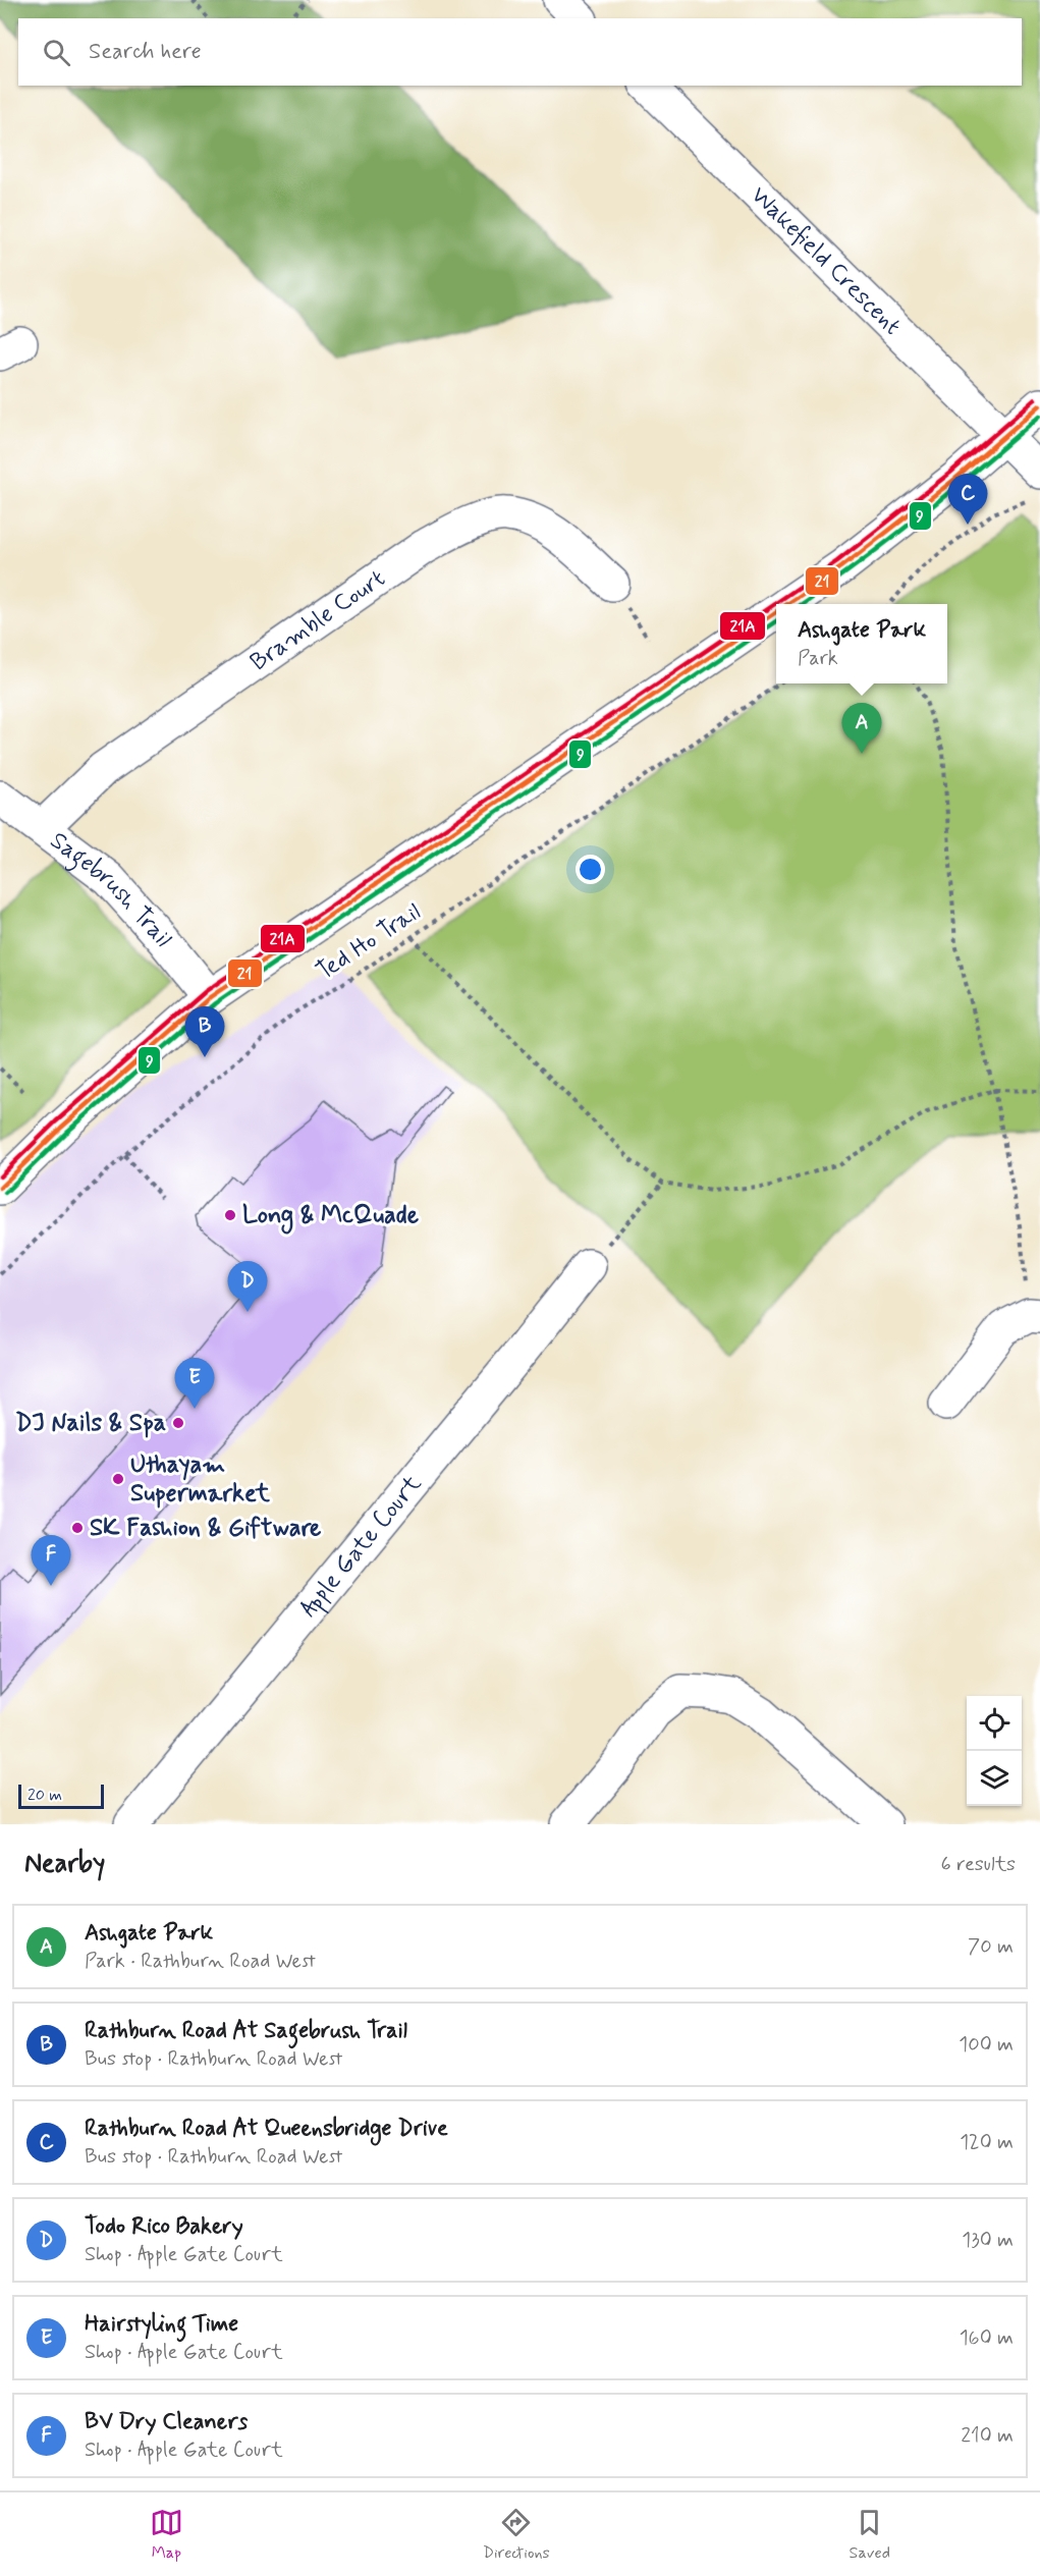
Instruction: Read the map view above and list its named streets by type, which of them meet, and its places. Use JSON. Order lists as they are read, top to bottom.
{
  "streets": {
    "street": [
      "Wakefield Crescent",
      "Bramble Court",
      "Sagebrush Trail",
      "Apple Gate Court"
    ],
    "path": ["Ted Ho Trail"]
  },
  "crossings": [
    ["Bramble Court", "Sagebrush Trail"]
  ],
  "places": [
    "Long & McQuade",
    "DJ Nails & Spa",
    "Uthayam Supermarket",
    "SK Fashion & Giftware"
  ],
  "lines": ["transit line 21A", "transit line 21", "transit line 9"],
  "scale_bar": "20 m",
  "page": {
    "search": "Search here",
    "pins": [
      "C",
      "A",
      "B",
      "D",
      "E",
      "F"
    ],
    "popup": ["Ashgate Park", "Park"],
    "scale": "20 m",
    "heading": ["Nearby", "6 results"],
    "list": [
      {
        "mark": "A",
        "name": "Ashgate Park",
        "note": "Park · Rathburn Road West",
        "value": "70 m"
      },
      {
        "mark": "B",
        "name": "Rathburn Road At Sagebrush Trail",
        "note": "Bus stop · Rathburn Road West",
        "value": "100 m"
      },
      {
        "mark": "C",
        "name": "Rathburn Road At Queensbridge Drive",
        "note": "Bus stop · Rathburn Road West",
        "value": "120 m"
      },
      {
        "mark": "D",
        "name": "Todo Rico Bakery",
        "note": "Shop · Apple Gate Court",
        "value": "130 m"
      },
      {
        "mark": "E",
        "name": "Hairstyling Time",
        "note": "Shop · Apple Gate Court",
        "value": "160 m"
      },
      {
        "mark": "F",
        "name": "BV Dry Cleaners",
        "note": "Shop · Apple Gate Court",
        "value": "210 m"
      }
    ],
    "nav": ["Map", "Directions", "Saved"]
  }
}
